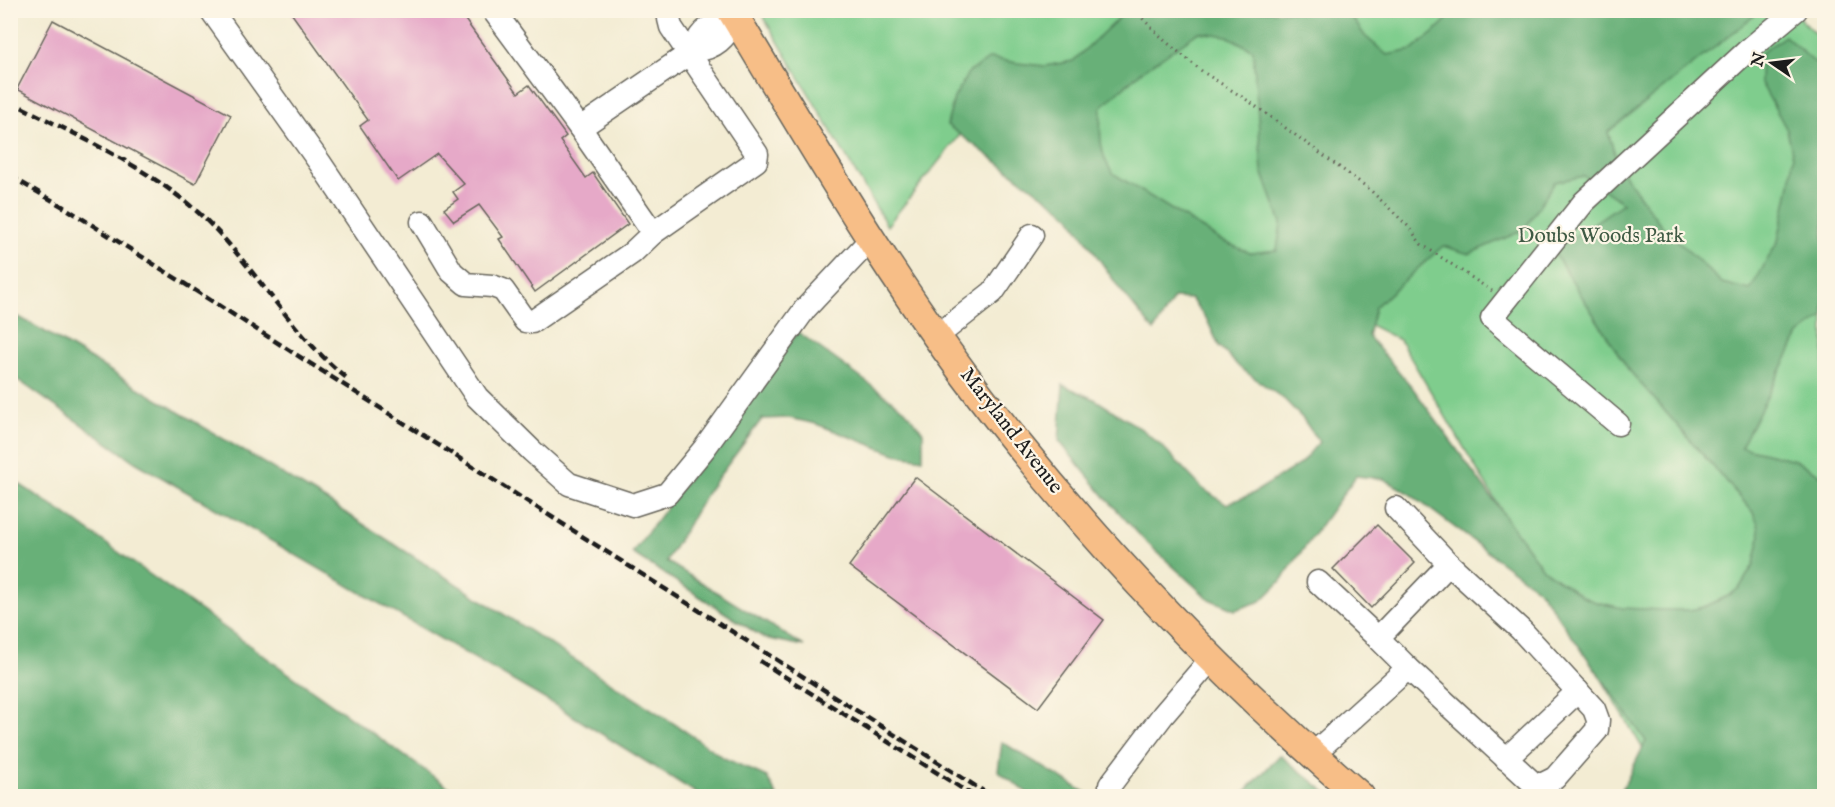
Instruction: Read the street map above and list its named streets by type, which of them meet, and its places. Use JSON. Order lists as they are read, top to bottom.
{
  "streets": {
    "main road": ["Maryland Avenue"]
  },
  "parks": ["Doubs Woods Park"],
  "north": "left"
}
